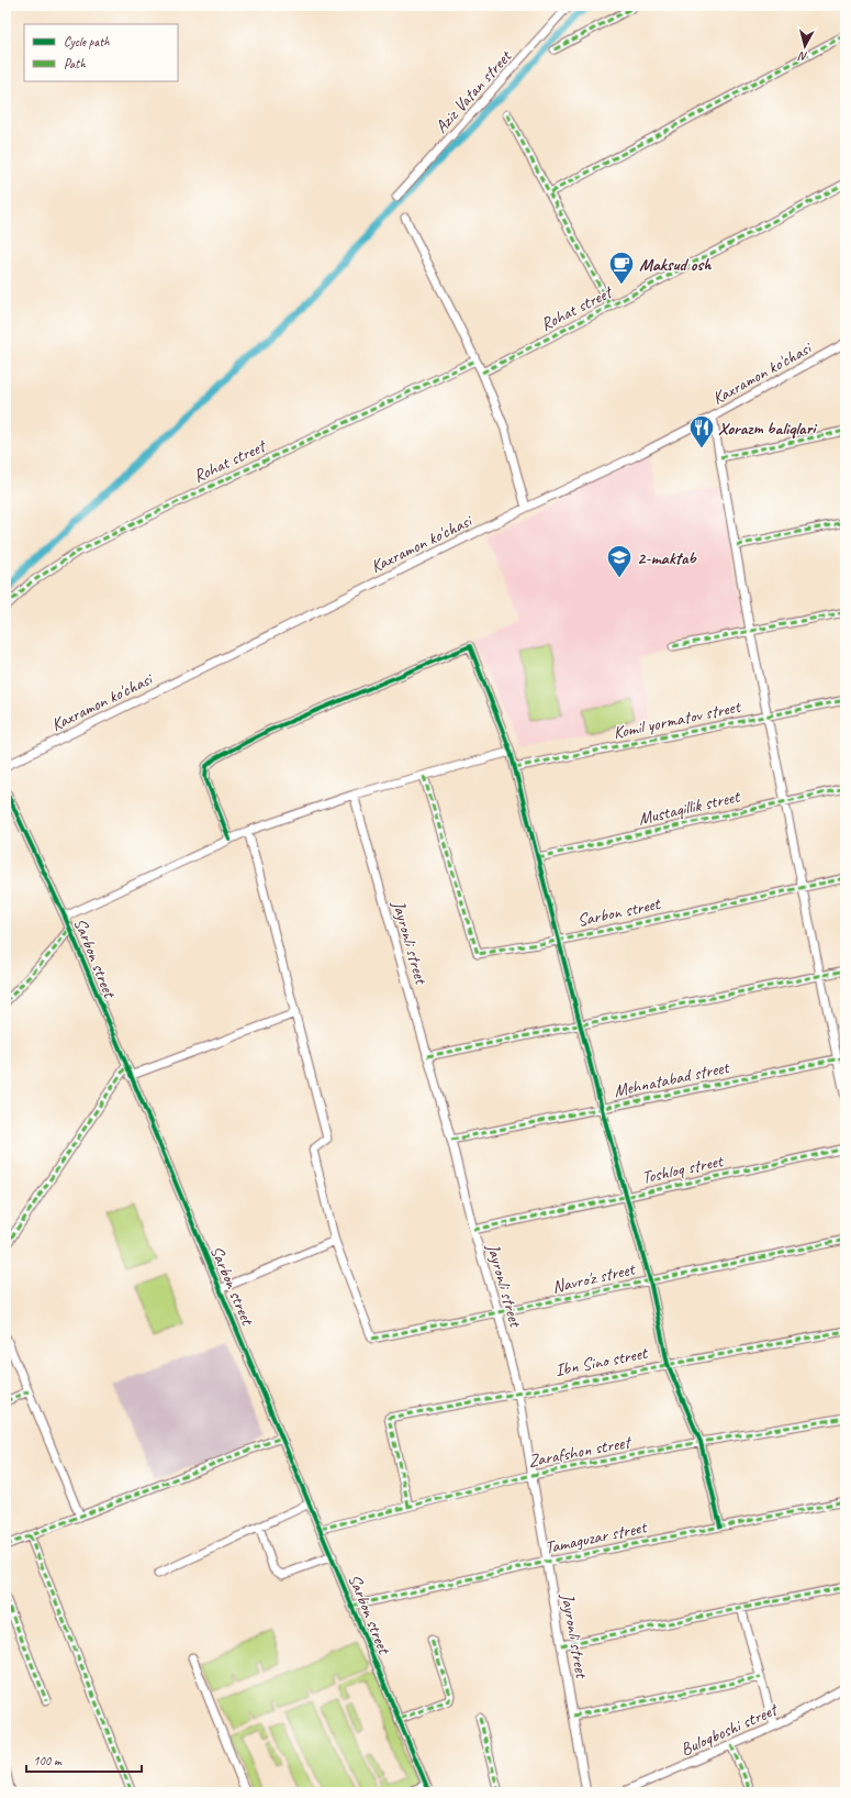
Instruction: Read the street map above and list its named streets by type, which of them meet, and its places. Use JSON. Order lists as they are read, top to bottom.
{
  "streets": {
    "street": [
      "Aziz Vatan street",
      "Rohat street",
      "Kaxramon ko'chasi",
      "Komil yormatov street",
      "Mustaqillik street",
      "Sarbon street",
      "Jayronli street",
      "Mehnatаbаd street",
      "Toshloq street",
      "Navro'z street",
      "Ibn Sino street",
      "Zarafshon street",
      "Tamaguzar street",
      "Buloqboshi street"
    ]
  },
  "crossings": [
    ["Sarbon street", "Zarafshon street"],
    ["Sarbon street", "Tamaguzar street"],
    ["Jayronli street", "Mehnatаbаd street"],
    ["Jayronli street", "Toshloq street"],
    ["Jayronli street", "Navro'z street"],
    ["Jayronli street", "Ibn Sino street"],
    ["Jayronli street", "Zarafshon street"],
    ["Jayronli street", "Tamaguzar street"],
    ["Ibn Sino street", "Zarafshon street"]
  ],
  "places": {
    "cafe": ["Maksud osh"],
    "restaurant": ["Xorazm baliqlari"],
    "school or university": ["2-maktab"]
  },
  "legend": ["Cycle path", "Path"],
  "scale_bar": "100 m",
  "north": "bottom"
}
